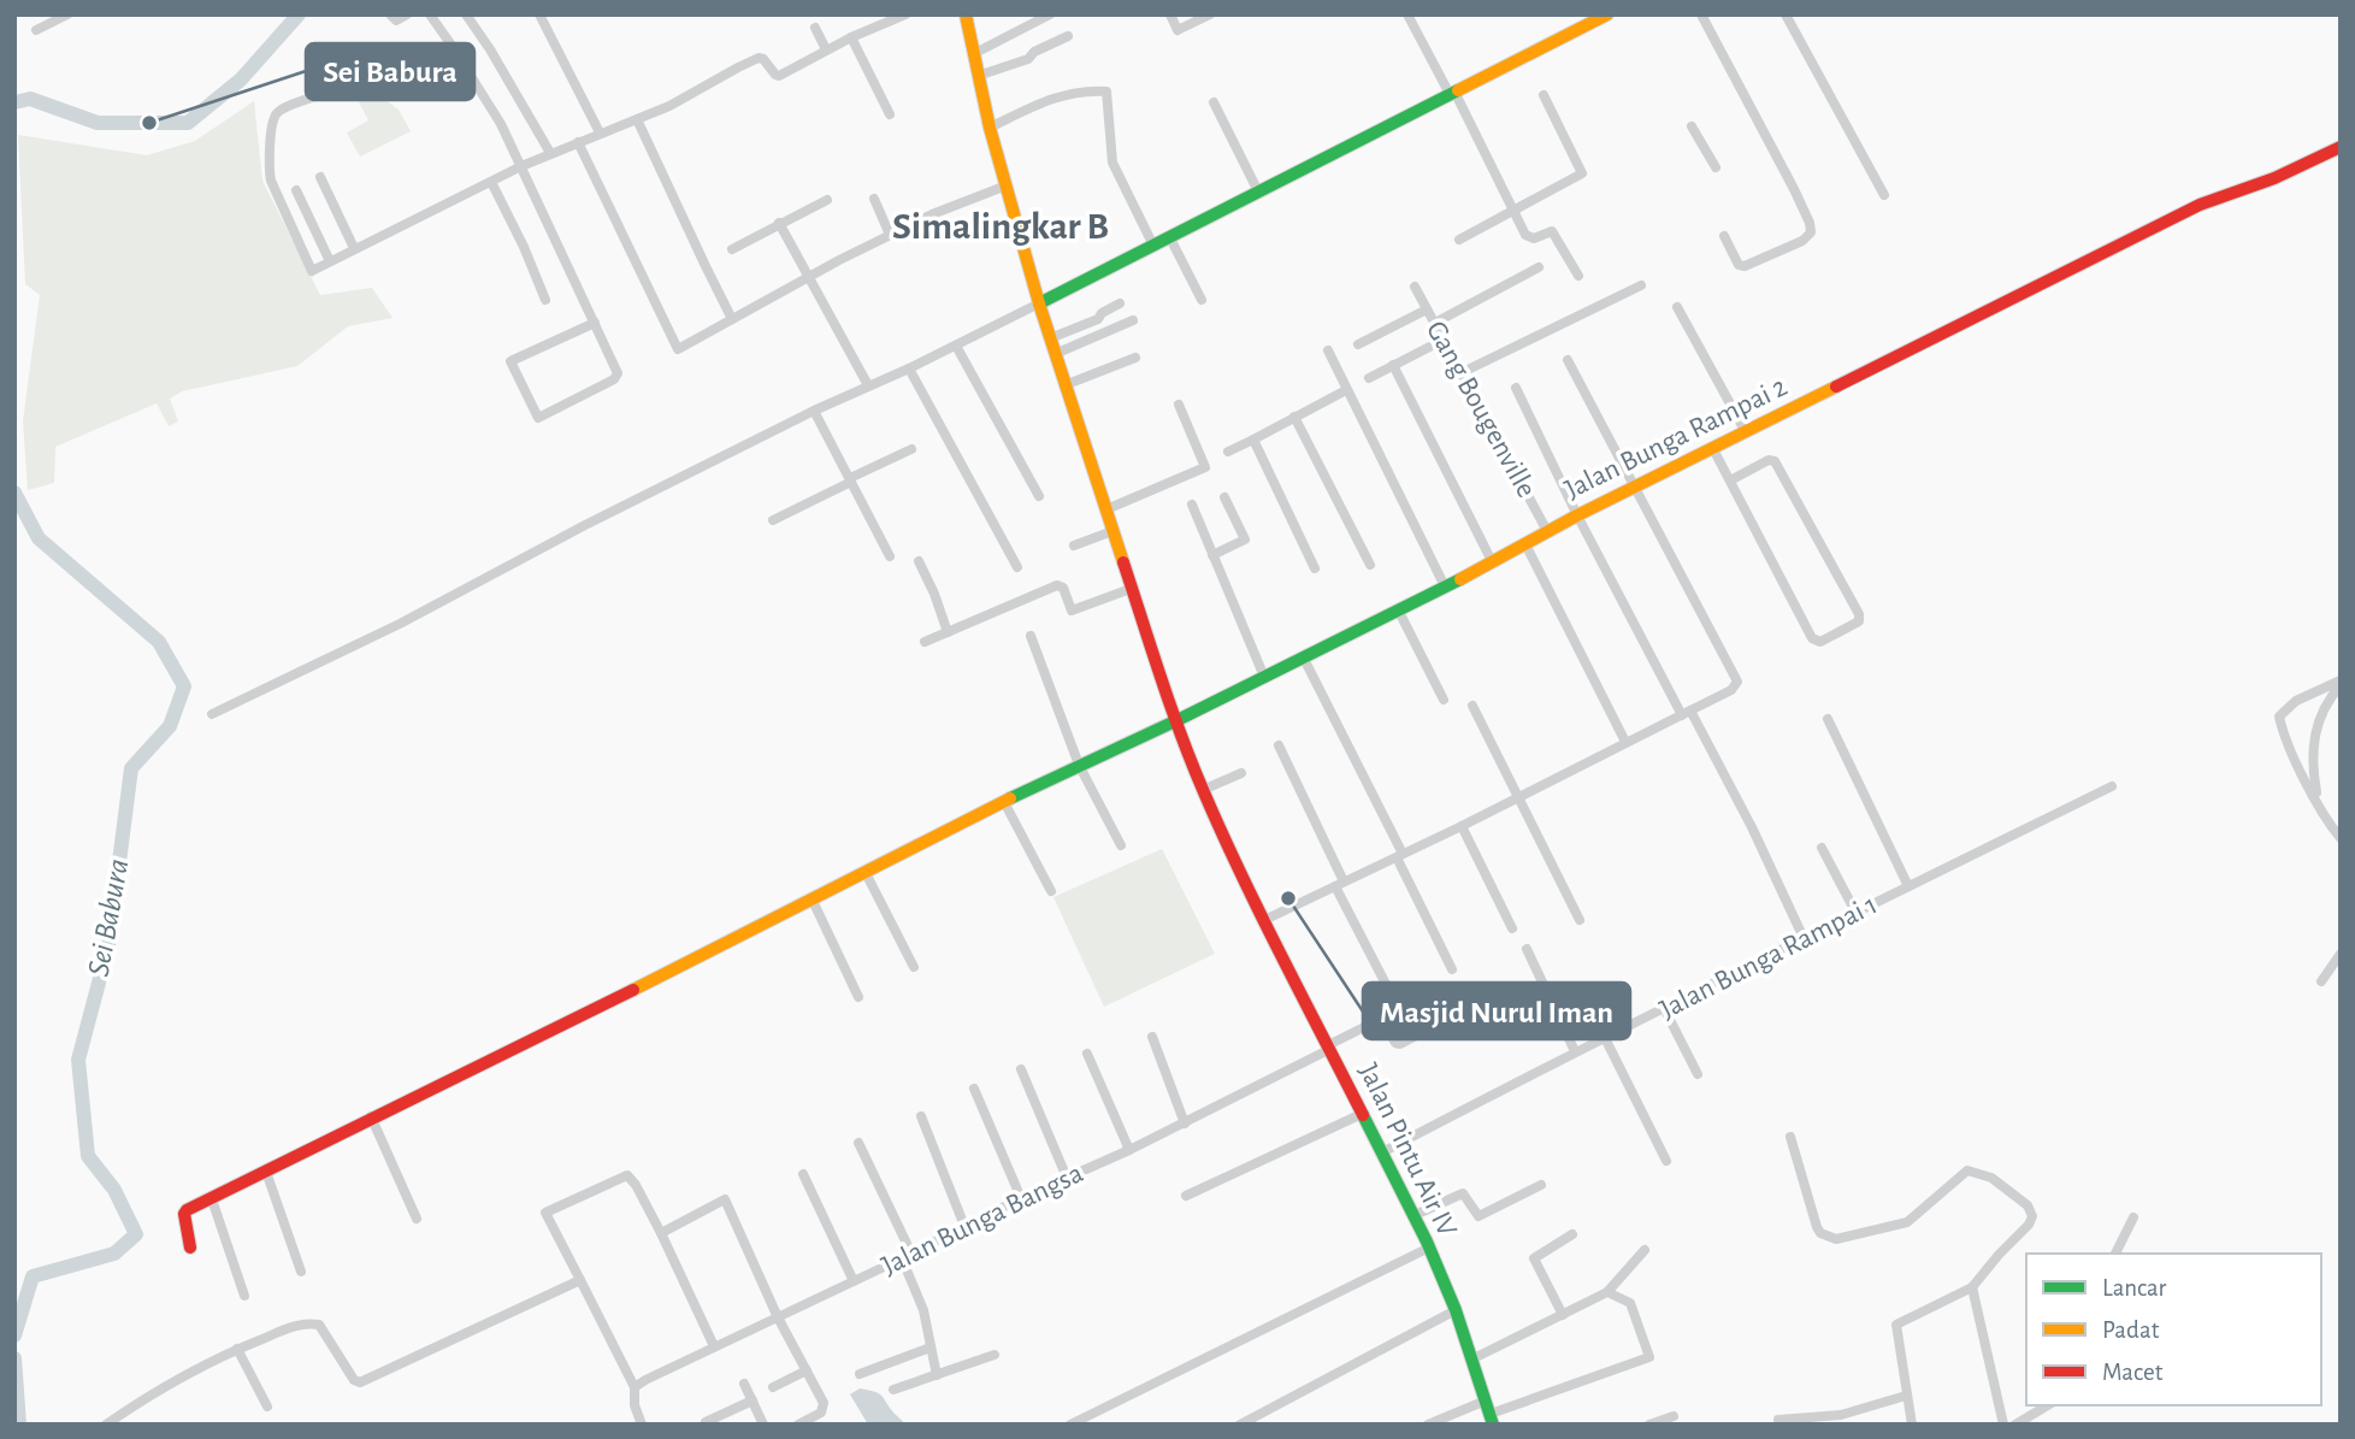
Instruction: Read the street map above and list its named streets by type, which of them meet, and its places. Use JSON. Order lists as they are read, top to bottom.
{
  "streets": {
    "street": [
      "Gang Bougenville",
      "Jalan Bunga Rampai 2",
      "Jalan Bunga Rampai 1",
      "Jalan Pintu Air IV",
      "Jalan Bunga Bangsa"
    ]
  },
  "crossings": [
    ["Gang Bougenville", "Jalan Bunga Rampai 2"],
    ["Jalan Bunga Rampai 2", "Jalan Pintu Air IV"],
    ["Jalan Bunga Rampai 1", "Jalan Pintu Air IV"],
    ["Jalan Pintu Air IV", "Jalan Bunga Bangsa"]
  ],
  "districts": ["Simalingkar B"],
  "water": ["Sei Babura"],
  "places": ["Sei Babura", "Masjid Nurul Iman"],
  "legend": ["Lancar", "Padat", "Macet"]
}
